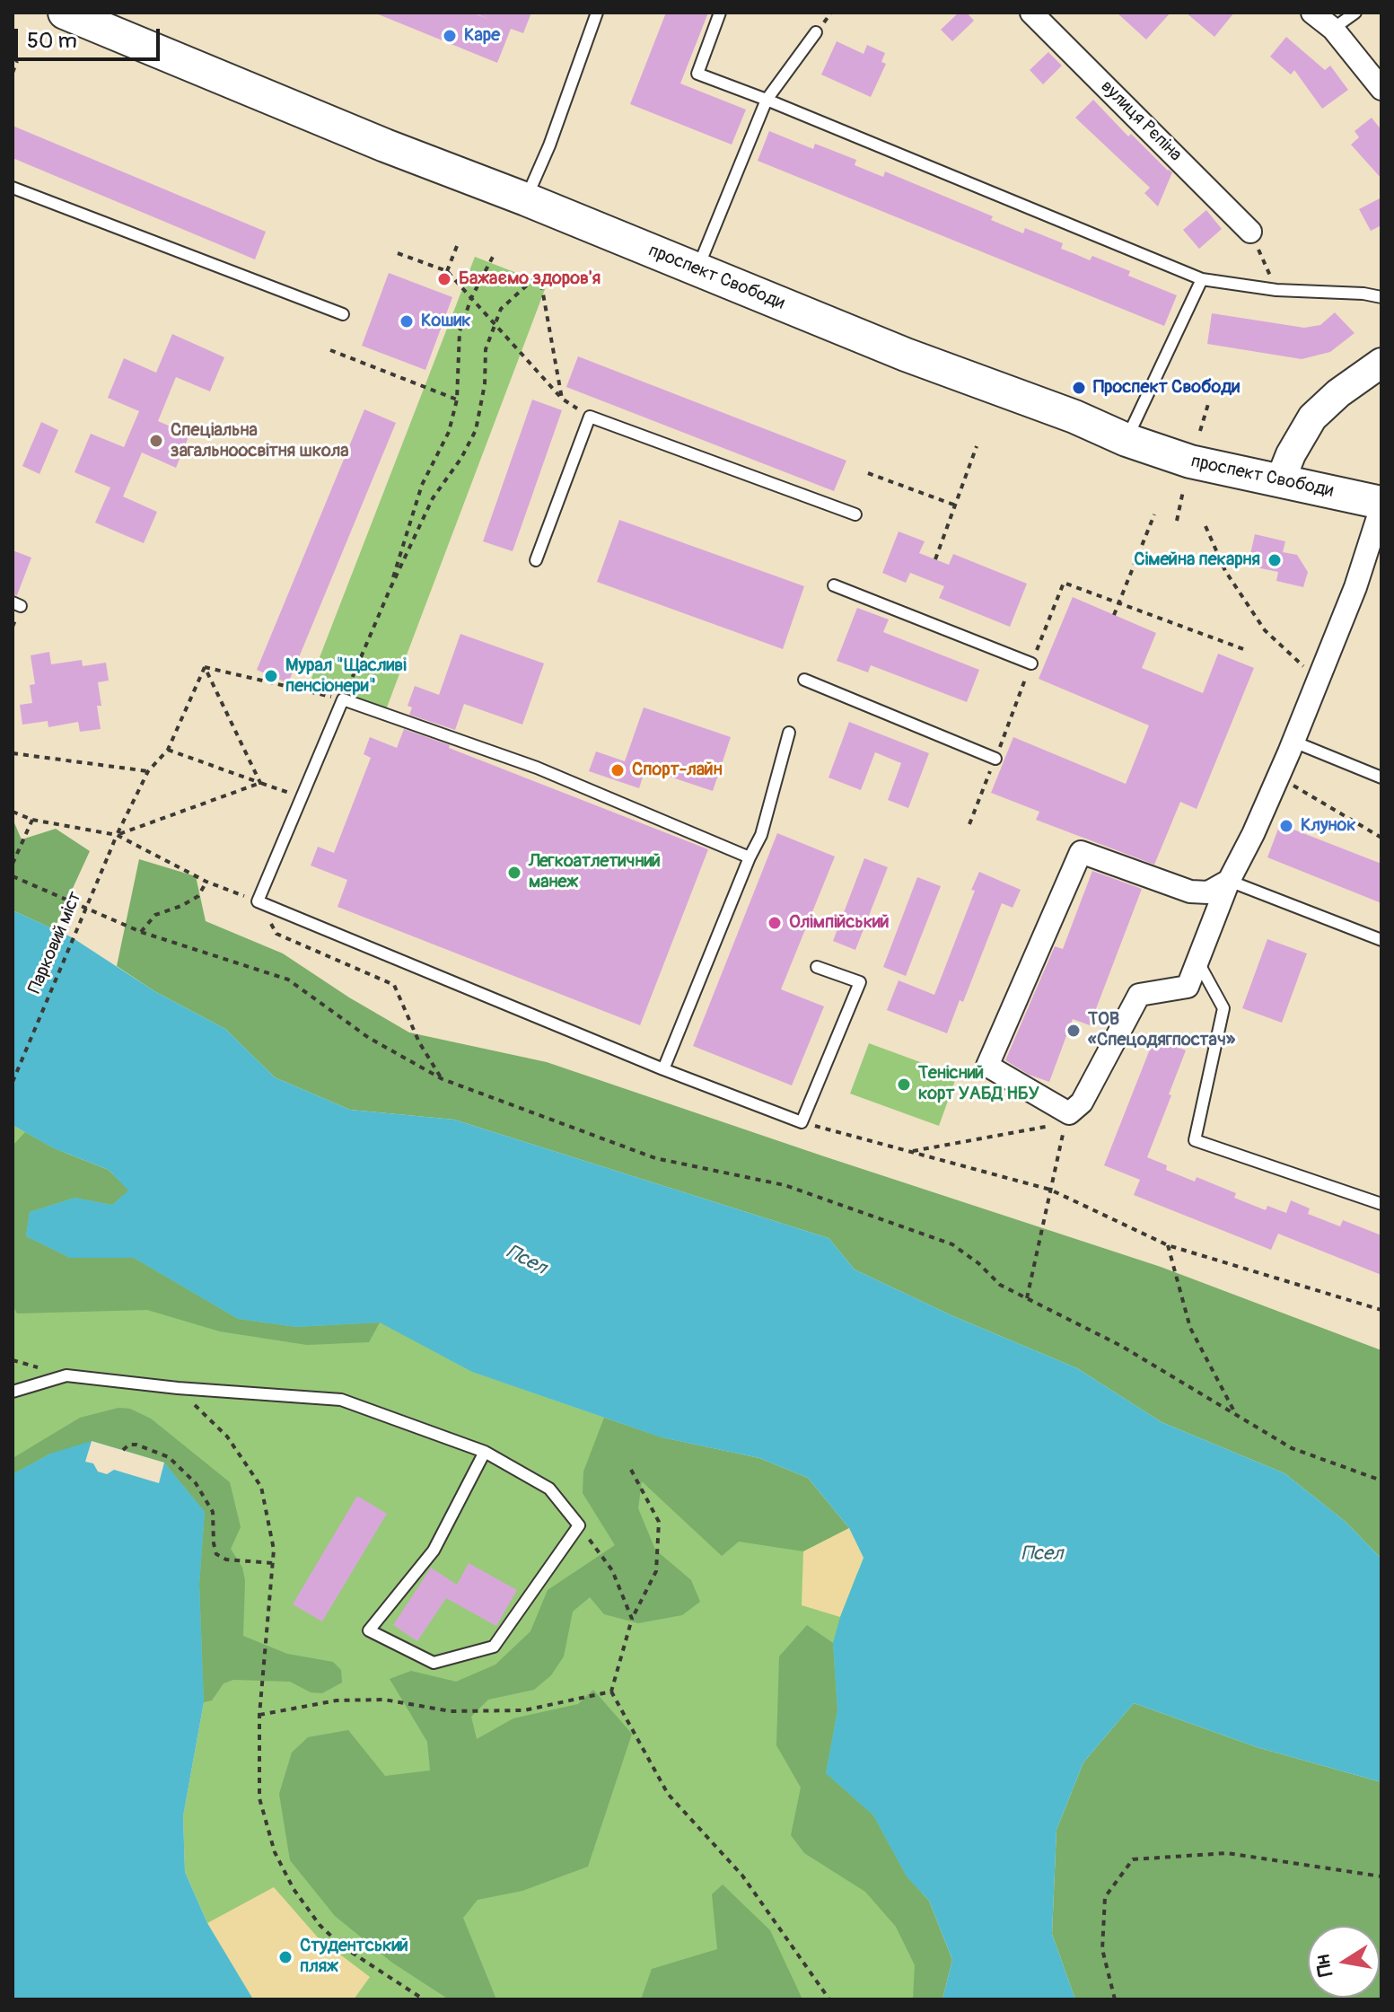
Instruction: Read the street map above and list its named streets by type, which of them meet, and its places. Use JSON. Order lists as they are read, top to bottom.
{
  "streets": {
    "main road": ["проспект Свободи"],
    "street": ["вулиця Рєпіна"],
    "path": ["Парковий міст"]
  },
  "water": ["Псел"],
  "places": [
    "Каре",
    "Бажаємо здоров'я",
    "Кошик",
    "Проспект Свободи",
    "Спеціальна загальноосвітня школа",
    "Сімейна пекарня",
    "Мурал \"Щасливі пенсіонери\"",
    "Спорт-лайн",
    "Клунок",
    "Легкоатлетичний манеж",
    "Олімпійський",
    "ТОВ «Спецодягпостач»",
    "Тенісний корт УАБД НБУ",
    "Студентський пляж"
  ],
  "scale_bar": "50 m",
  "north": "left"
}
